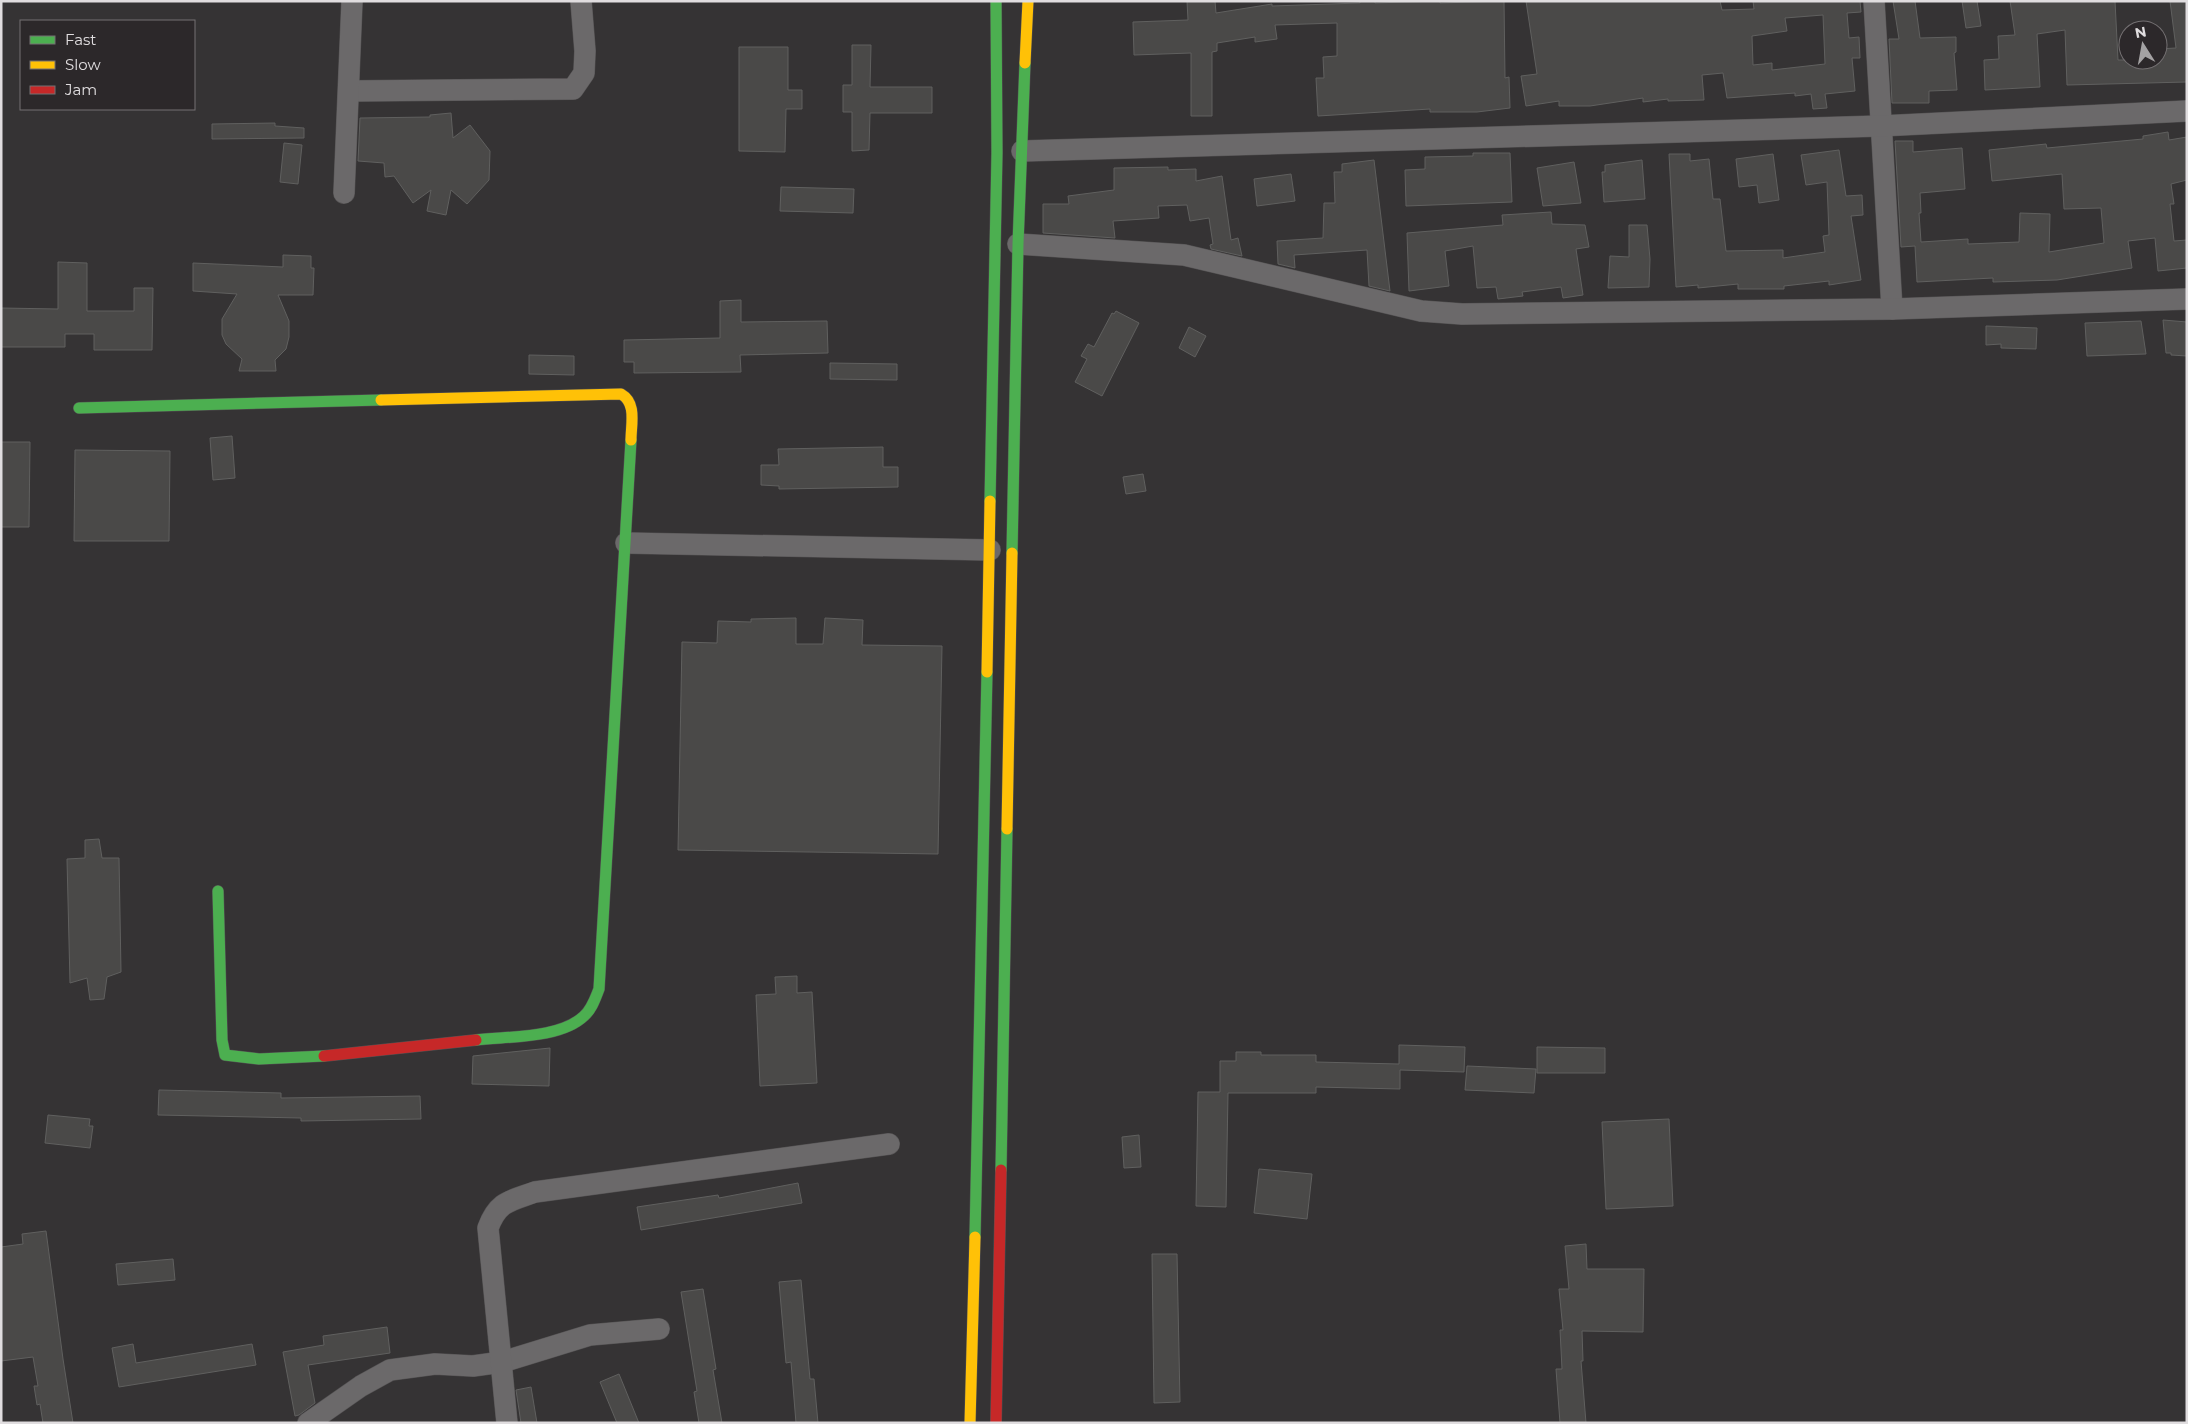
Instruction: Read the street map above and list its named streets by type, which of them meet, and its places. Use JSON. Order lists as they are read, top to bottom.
{
  "legend": ["Fast", "Slow", "Jam"],
  "north": "top"
}
